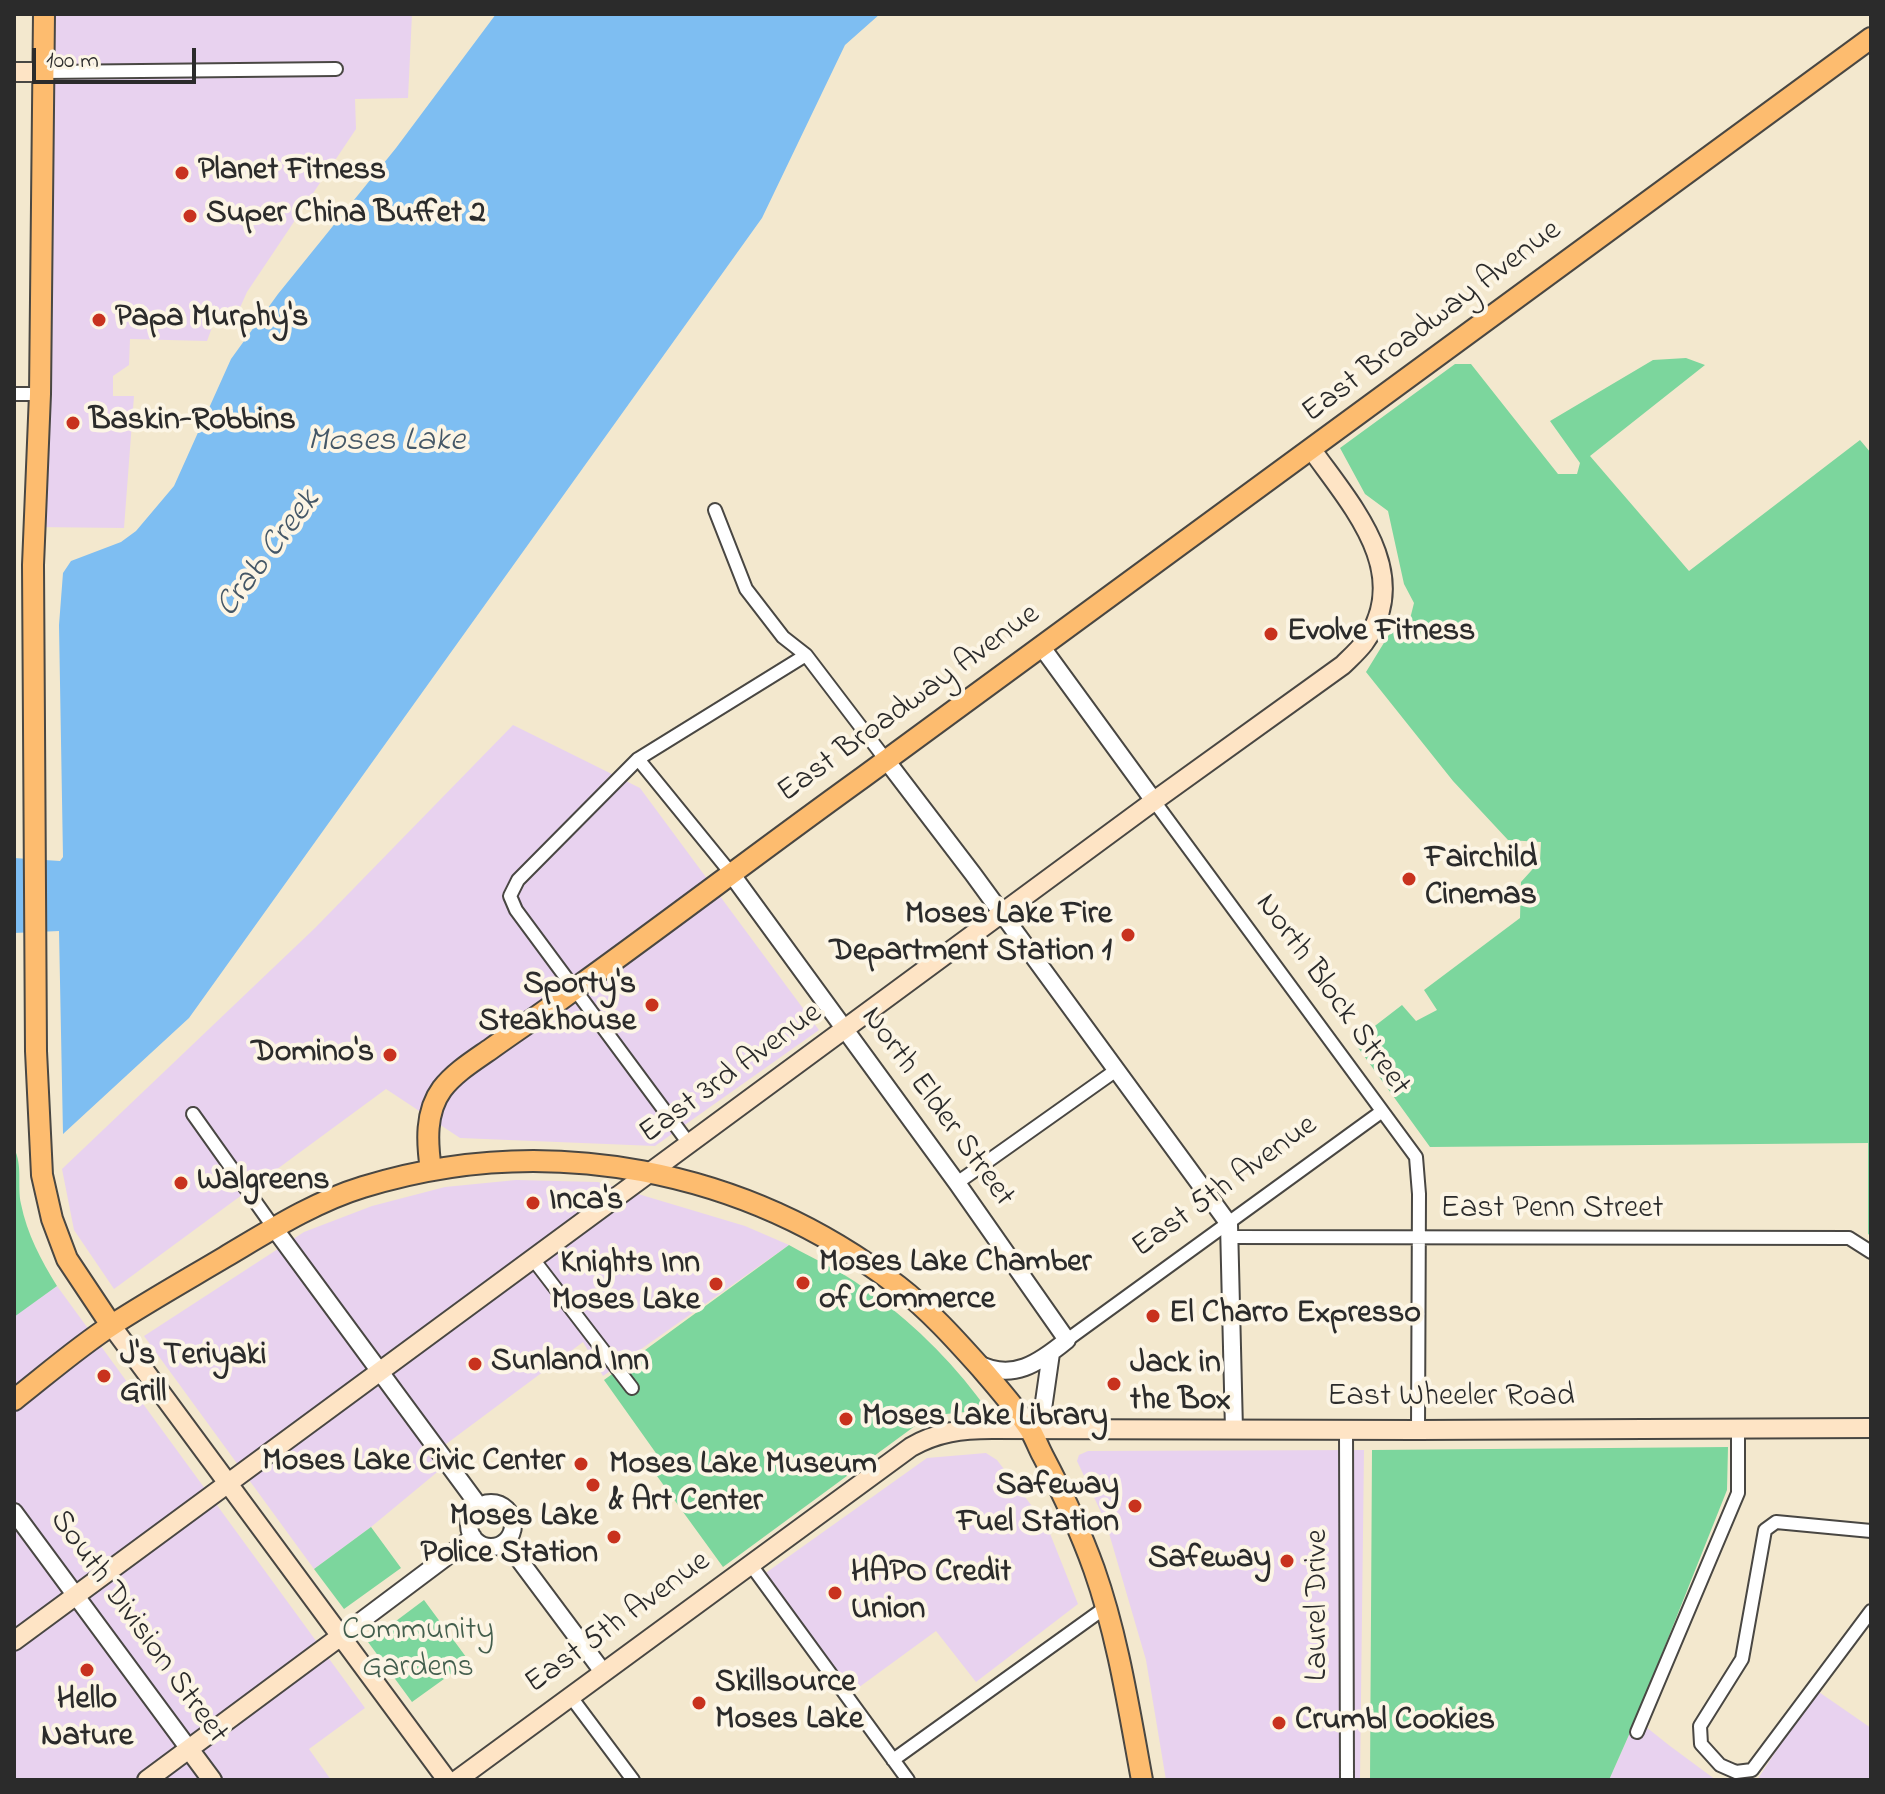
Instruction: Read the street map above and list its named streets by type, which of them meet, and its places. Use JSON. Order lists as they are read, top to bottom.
{
  "streets": {
    "main road": [
      "East Broadway Avenue",
      "East 3rd Avenue",
      "East 5th Avenue",
      "East Wheeler Road",
      "South Division Street"
    ],
    "street": [
      "North Block Street",
      "North Elder Street",
      "East Penn Street",
      "Laurel Drive"
    ]
  },
  "crossings": [
    ["East Broadway Avenue", "North Block Street"],
    ["East Broadway Avenue", "East 3rd Avenue"],
    ["East Broadway Avenue", "North Elder Street"],
    ["North Block Street", "East 3rd Avenue"],
    ["North Block Street", "East 5th Avenue"],
    ["North Block Street", "East Penn Street"],
    ["North Block Street", "East Wheeler Road"],
    ["East 3rd Avenue", "North Elder Street"],
    ["East 3rd Avenue", "South Division Street"],
    ["North Elder Street", "East 5th Avenue"],
    ["East 5th Avenue", "East Penn Street"],
    ["East 5th Avenue", "East Wheeler Road"],
    ["East Wheeler Road", "Laurel Drive"]
  ],
  "water": ["Moses Lake", "Crab Creek"],
  "parks": ["Community Gardens"],
  "places": [
    "Planet Fitness",
    "Super China Buffet 2",
    "Papa Murphy's",
    "Baskin-Robbins",
    "Evolve Fitness",
    "Fairchild Cinemas",
    "Moses Lake Fire Department Station 1",
    "Sporty's Steakhouse",
    "Domino's",
    "Walgreens",
    "Inca's",
    "Moses Lake Chamber of Commerce",
    "Knights Inn Moses Lake",
    "El Charro Expresso",
    "Sunland Inn",
    "J's Teriyaki Grill",
    "Jack in the Box",
    "Moses Lake Library",
    "Moses Lake Civic Center",
    "Moses Lake Museum & Art Center",
    "Safeway Fuel Station",
    "Moses Lake Police Station",
    "Safeway",
    "HAPO Credit Union",
    "Hello Nature",
    "Skillsource Moses Lake",
    "Crumbl Cookies"
  ],
  "scale_bar": "100 m"
}
